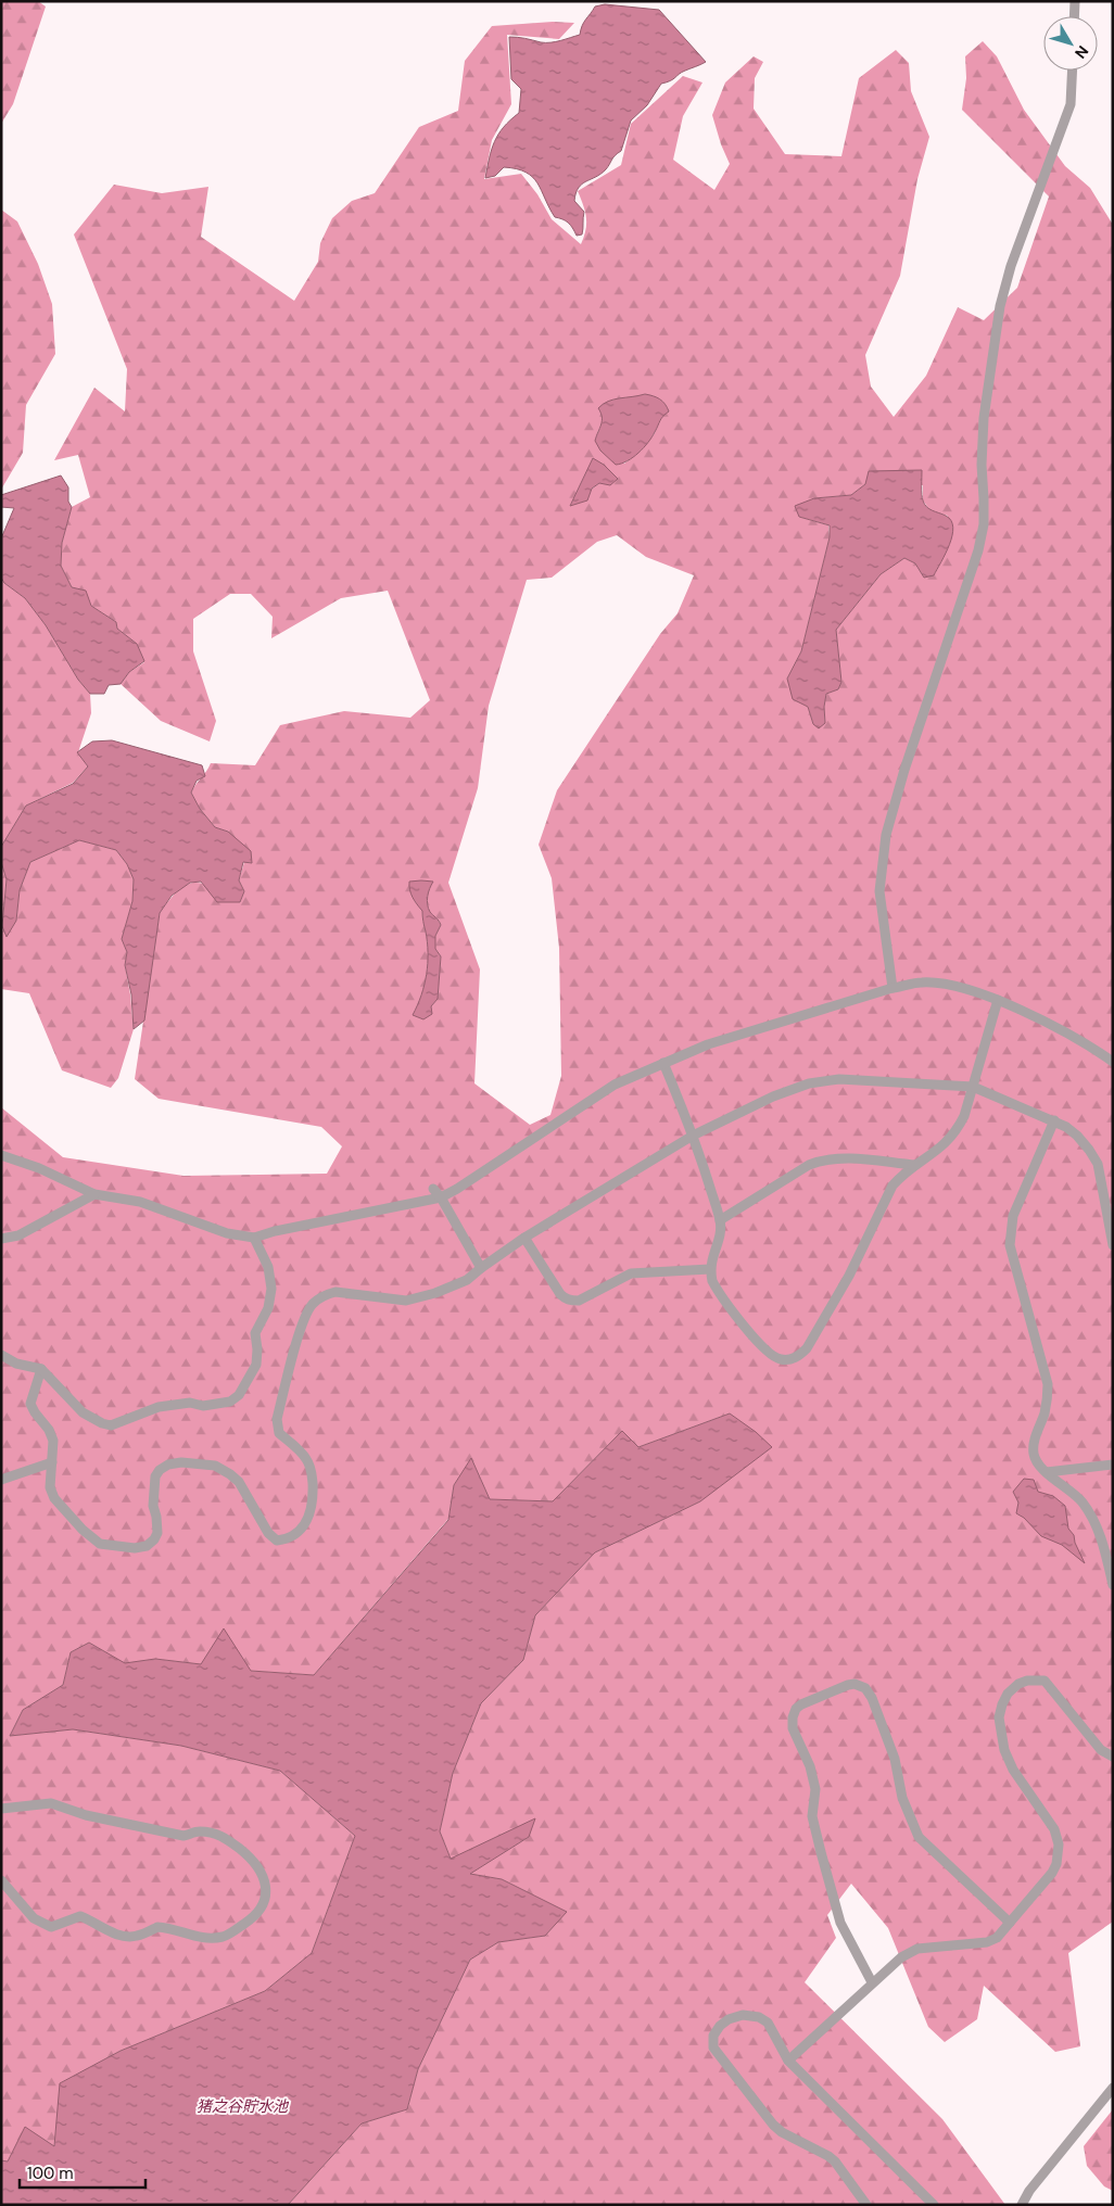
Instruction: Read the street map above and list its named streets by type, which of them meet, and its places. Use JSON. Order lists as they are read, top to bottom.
{
  "water": ["猪之谷貯水池"],
  "scale_bar": "100 m",
  "north": "bottom right"
}
